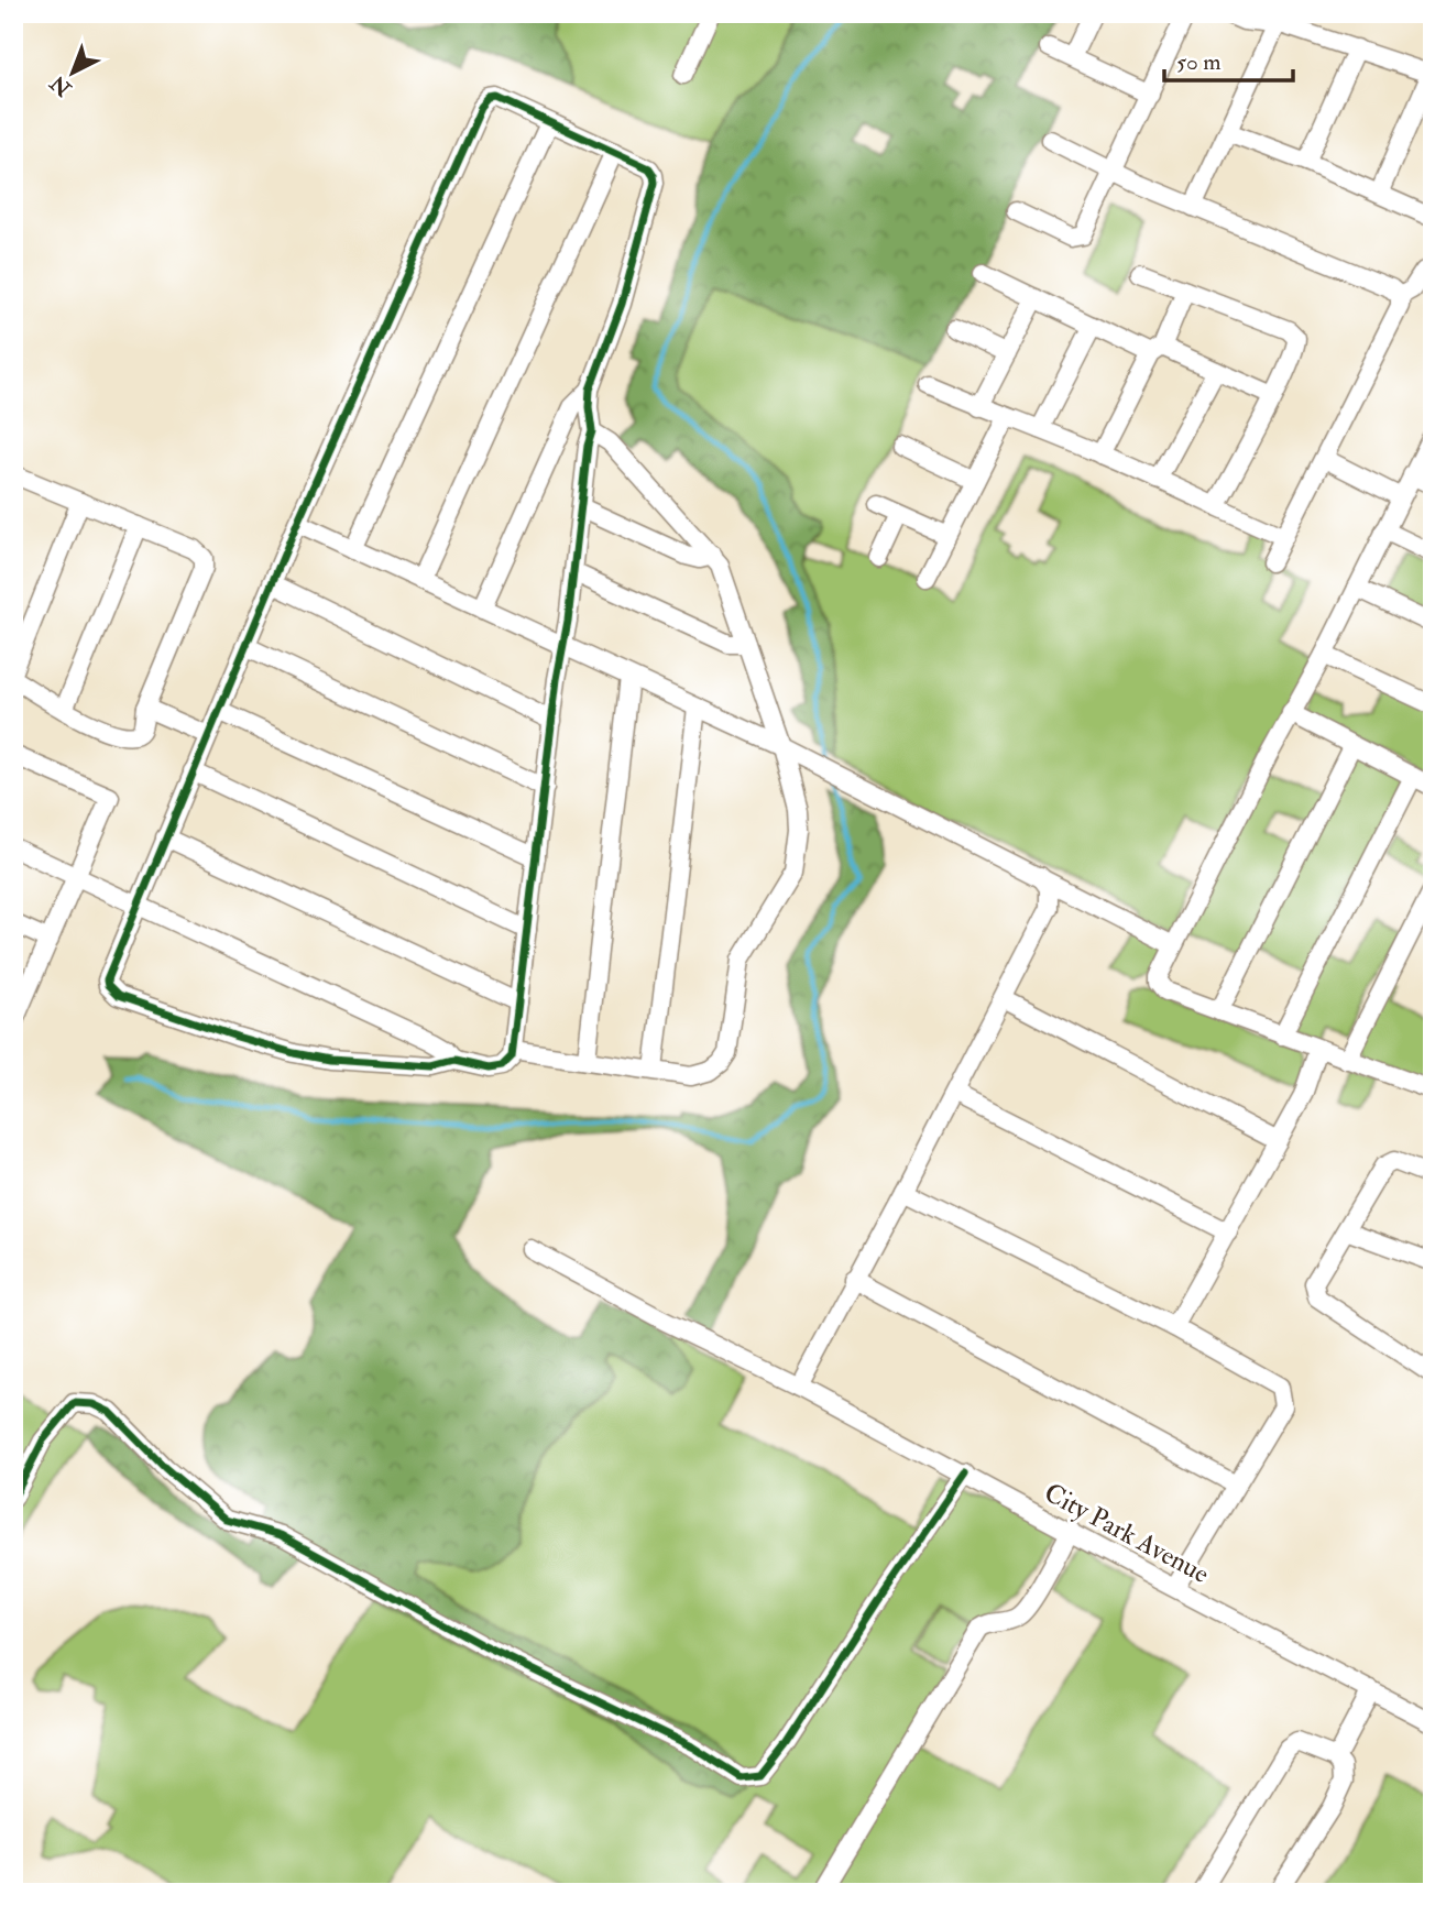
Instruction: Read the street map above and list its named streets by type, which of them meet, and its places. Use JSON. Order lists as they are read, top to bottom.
{
  "streets": {
    "street": ["City Park Avenue"]
  },
  "scale_bar": "50 m",
  "north": "bottom left"
}
